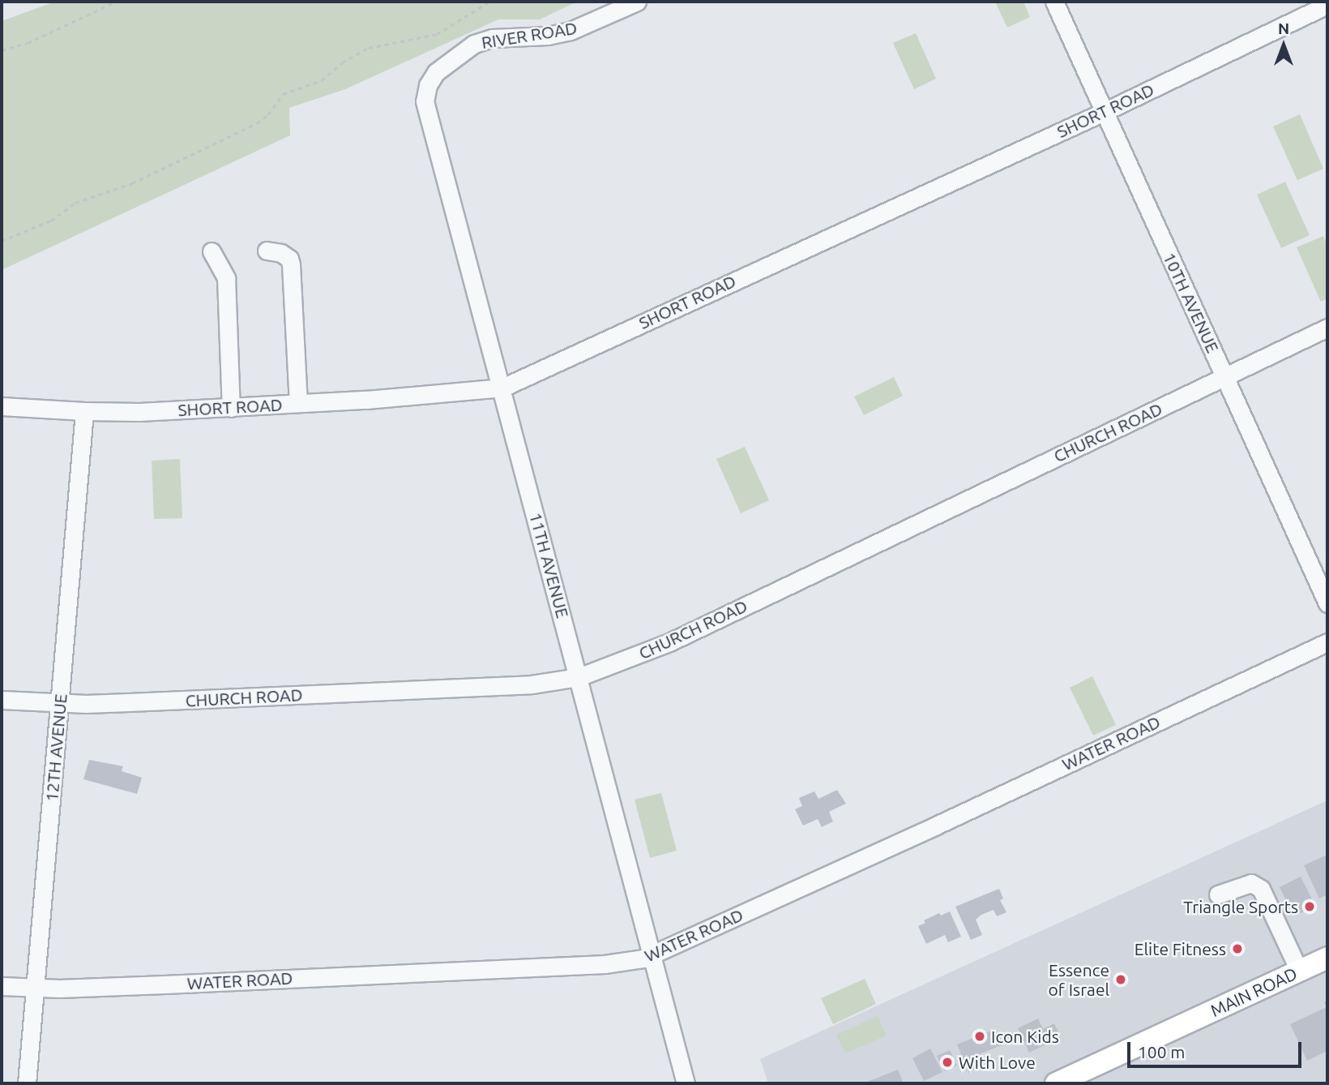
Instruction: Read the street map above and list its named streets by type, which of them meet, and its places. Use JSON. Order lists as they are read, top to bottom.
{
  "streets": {
    "main road": ["MAIN ROAD"],
    "street": [
      "RIVER ROAD",
      "SHORT ROAD",
      "10TH AVENUE",
      "CHURCH ROAD",
      "11TH AVENUE",
      "WATER ROAD",
      "12TH AVENUE"
    ]
  },
  "crossings": [
    ["RIVER ROAD", "11TH AVENUE"],
    ["SHORT ROAD", "10TH AVENUE"],
    ["SHORT ROAD", "11TH AVENUE"],
    ["SHORT ROAD", "12TH AVENUE"],
    ["10TH AVENUE", "CHURCH ROAD"],
    ["CHURCH ROAD", "11TH AVENUE"],
    ["CHURCH ROAD", "12TH AVENUE"],
    ["11TH AVENUE", "WATER ROAD"],
    ["WATER ROAD", "12TH AVENUE"]
  ],
  "places": [
    "Triangle Sports",
    "Elite Fitness",
    "Essence of Israel",
    "Icon Kids",
    "With Love"
  ],
  "scale_bar": "100 m",
  "north": "top"
}
